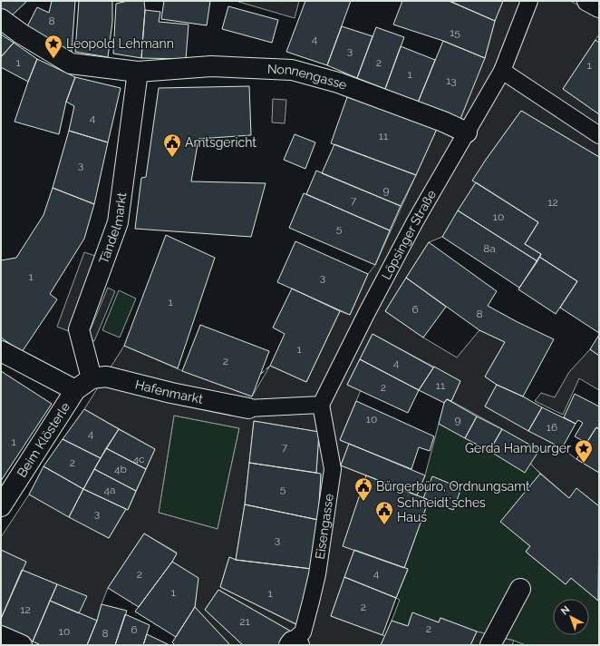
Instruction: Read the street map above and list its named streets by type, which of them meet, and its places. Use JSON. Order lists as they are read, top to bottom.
{
  "streets": {
    "street": [
      "Nonnengasse",
      "Tändelmarkt",
      "Löpsinger Straße",
      "Hafenmarkt",
      "Beim Klösterle",
      "Eisengasse"
    ]
  },
  "crossings": [
    ["Nonnengasse", "Tändelmarkt"],
    ["Nonnengasse", "Löpsinger Straße"],
    ["Tändelmarkt", "Hafenmarkt"],
    ["Tändelmarkt", "Beim Klösterle"],
    ["Löpsinger Straße", "Eisengasse"],
    ["Hafenmarkt", "Beim Klösterle"]
  ],
  "places": {
    "place": ["Leopold Lehmann", "Gerda Hamburger"],
    "public building": ["Amtsgericht", "Bürgerbüro, Ordnungsamt", "Schneidt´sches Haus"]
  },
  "house_numbers": [
    "8",
    "15",
    "4",
    "3",
    "1",
    "2",
    "1",
    "1",
    "13",
    "4",
    "11",
    "3",
    "9",
    "7",
    "12",
    "10",
    "5",
    "8a",
    "1",
    "3",
    "1",
    "6",
    "8",
    "1",
    "2",
    "4",
    "11",
    "2",
    "10",
    "9",
    "16",
    "4",
    "1",
    "7",
    "4c",
    "2",
    "4b",
    "5",
    "4a",
    "3",
    "3",
    "4",
    "2",
    "1",
    "1",
    "2",
    "12",
    "21",
    "2",
    "6",
    "10",
    "8"
  ],
  "north": "top left"
}
